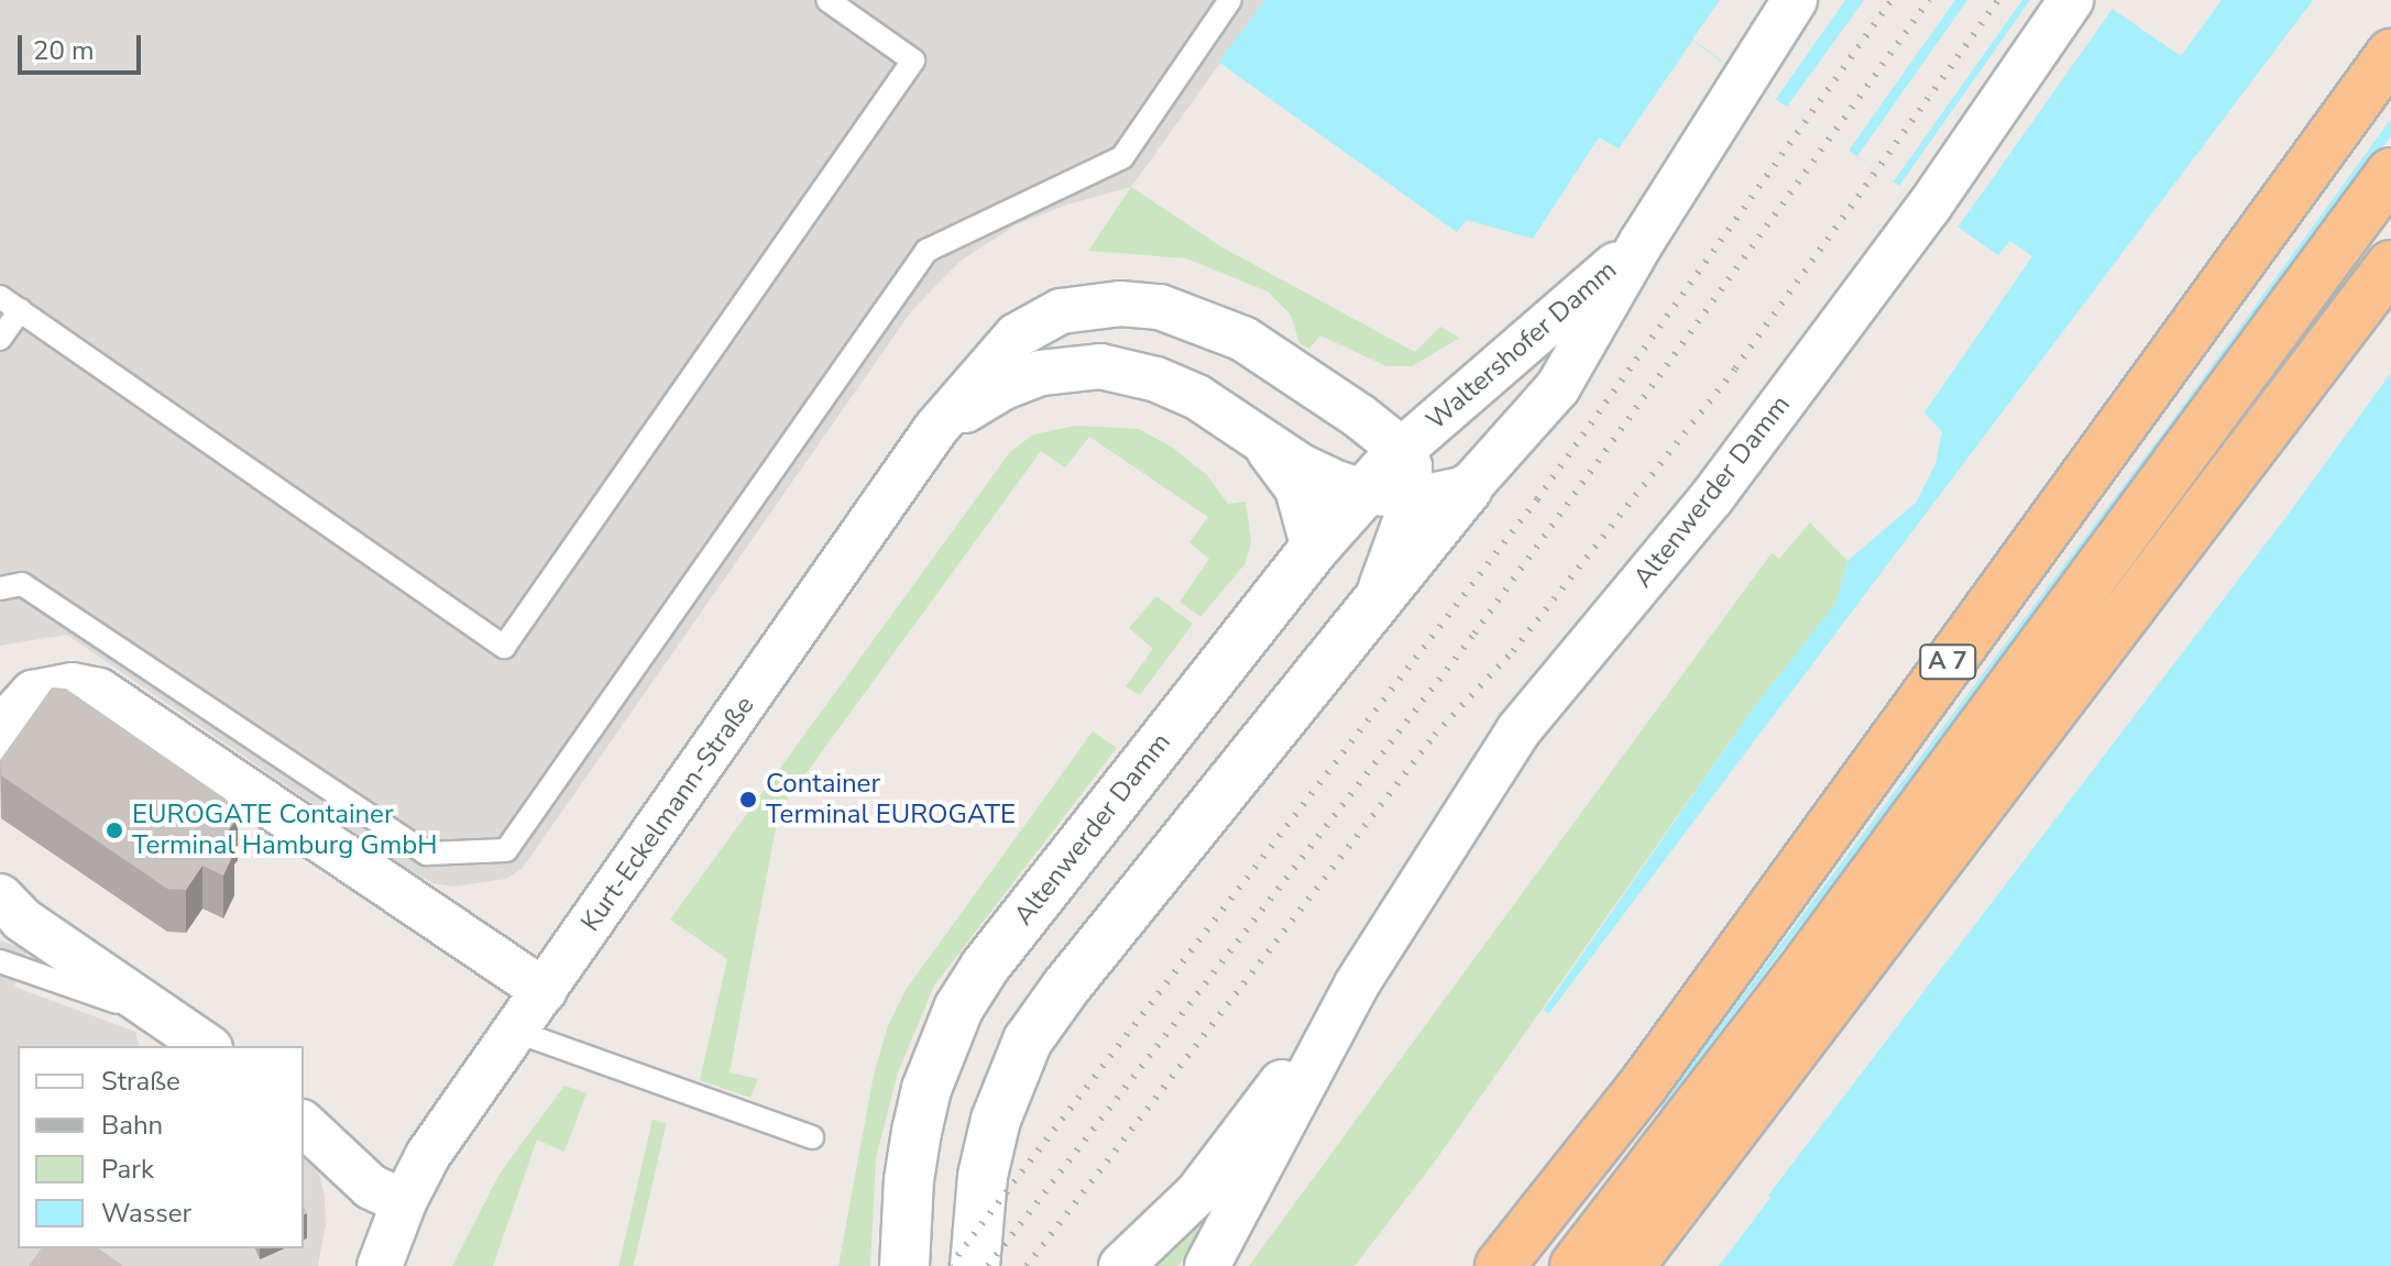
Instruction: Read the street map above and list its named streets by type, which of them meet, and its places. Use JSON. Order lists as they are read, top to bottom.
{
  "streets": {
    "highway": ["A 7"],
    "street": ["Waltershofer Damm", "Altenwerder Damm", "Kurt-Eckelmann-Straße"]
  },
  "crossings": [
    ["Waltershofer Damm", "Altenwerder Damm"],
    ["Waltershofer Damm", "Kurt-Eckelmann-Straße"],
    ["Altenwerder Damm", "Kurt-Eckelmann-Straße"]
  ],
  "places": ["Container Terminal EUROGATE", "EUROGATE Container Terminal Hamburg GmbH"],
  "legend": [
    "Straße",
    "Bahn",
    "Park",
    "Wasser"
  ],
  "scale_bar": "20 m"
}
